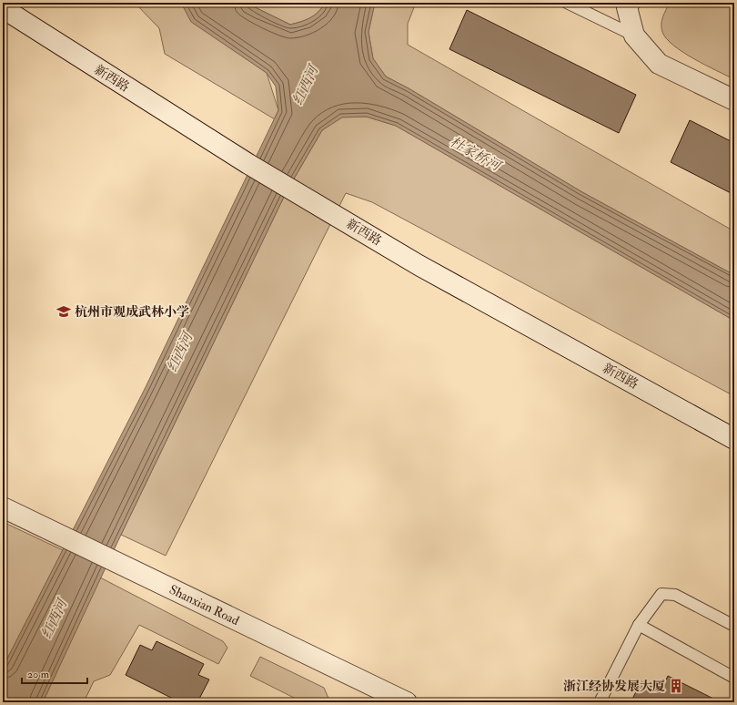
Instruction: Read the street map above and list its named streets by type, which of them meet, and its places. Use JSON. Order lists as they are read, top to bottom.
{
  "streets": {
    "street": ["新西路", "Shanxian Road"]
  },
  "water": ["红西河", "杜家桥河"],
  "places": {
    "school or university": ["杭州市观成武林小学"],
    "building": ["浙江经协发展大厦"]
  },
  "scale_bar": "20 m"
}
